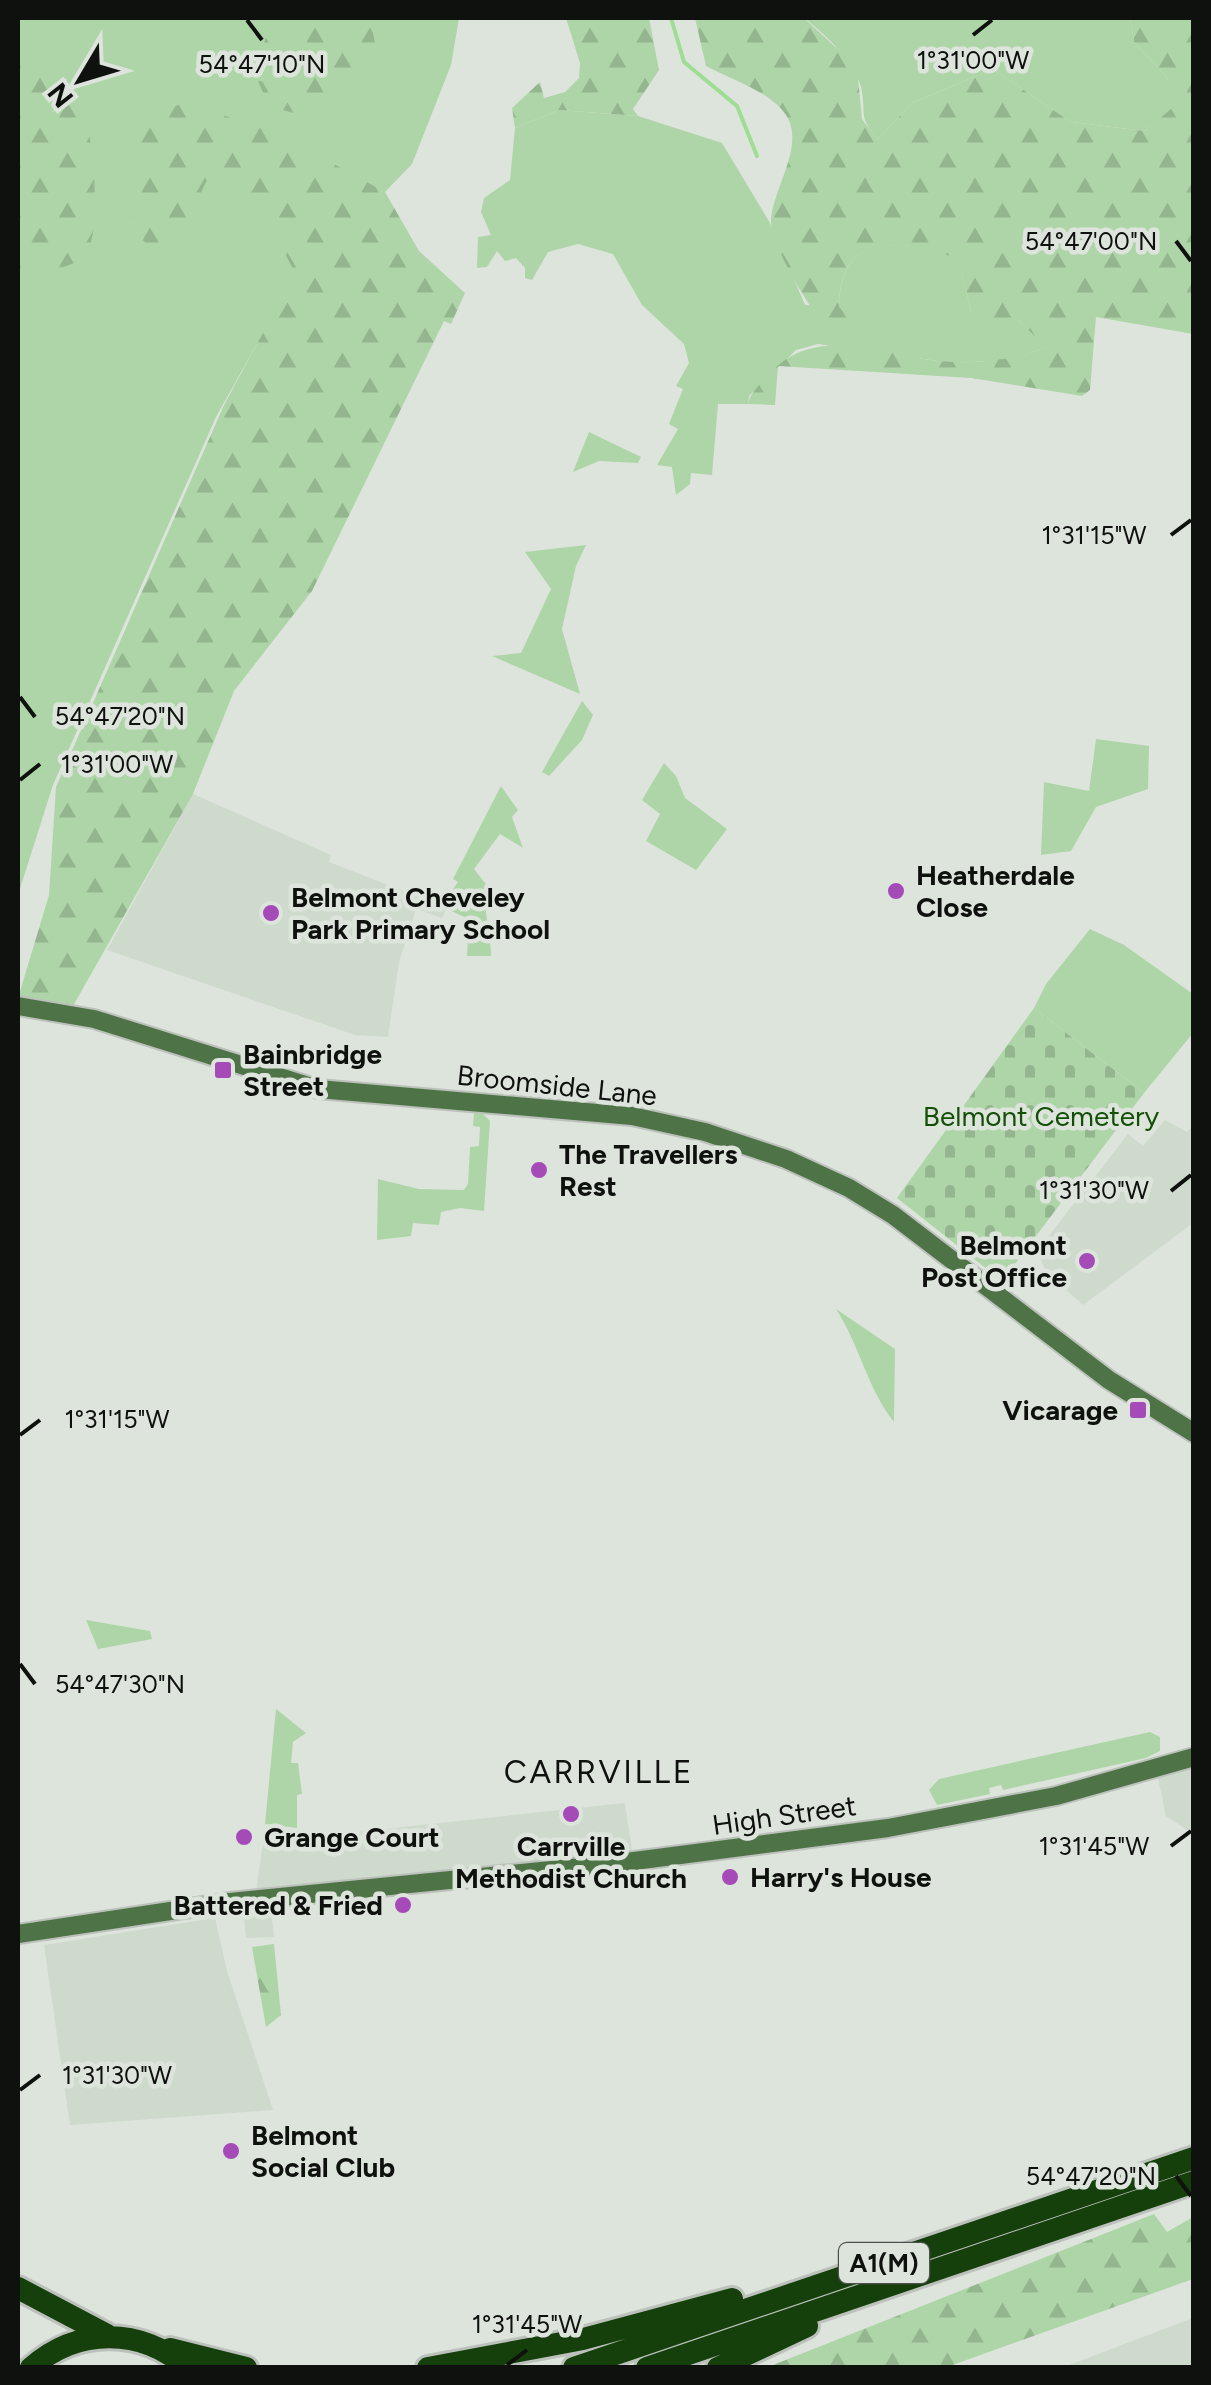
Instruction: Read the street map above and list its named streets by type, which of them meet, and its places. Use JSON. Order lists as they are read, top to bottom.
{
  "streets": {
    "highway": ["A1(M)"],
    "street": ["Broomside Lane", "High Street"]
  },
  "districts": ["CARRVILLE"],
  "parks": ["Belmont Cemetery"],
  "places": {
    "other": [
      "Heatherdale Close",
      "Belmont Cheveley Park Primary School",
      "The Travellers Rest",
      "Belmont Post Office",
      "Carrville Methodist Church",
      "Grange Court",
      "Harry's House",
      "Battered & Fried",
      "Belmont Social Club"
    ],
    "transit": ["Bainbridge Street", "Vicarage"]
  },
  "north": "bottom left",
  "coordinates": [
    "1°31'00\"W",
    "54°47'10\"N",
    "54°47'00\"N",
    "1°31'15\"W",
    "54°47'20\"N",
    "1°31'30\"W",
    "54°47'30\"N",
    "1°31'45\"W"
  ]
}
